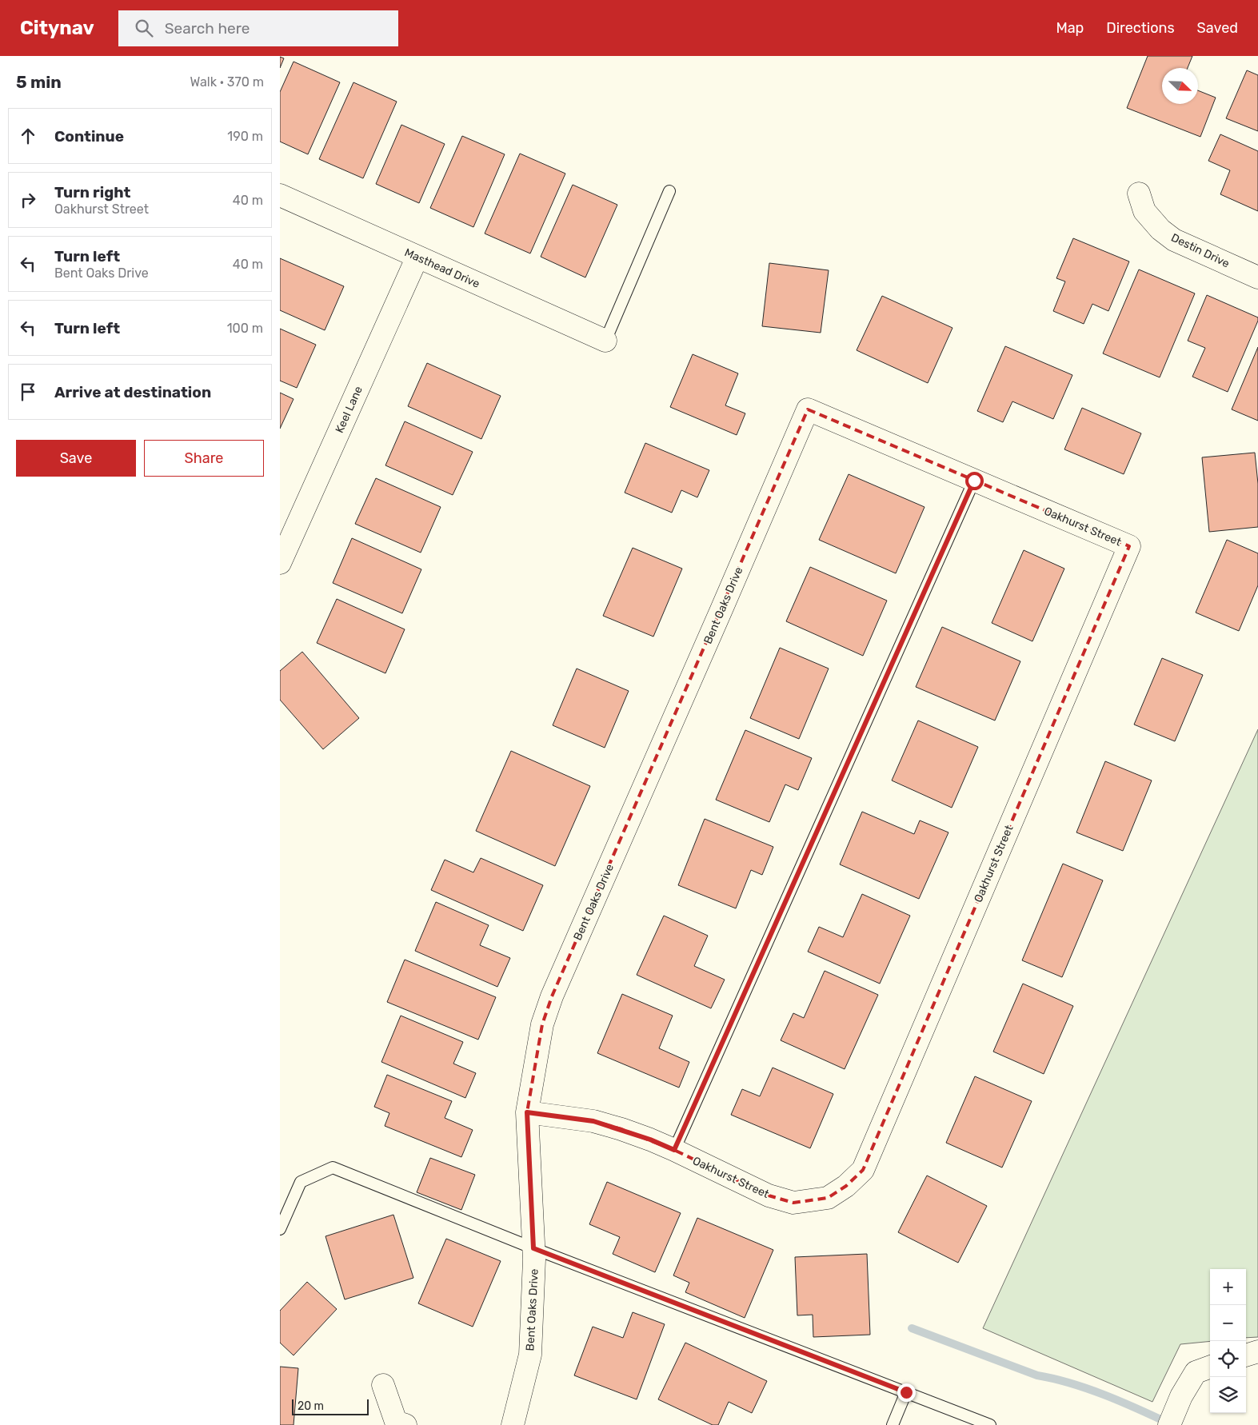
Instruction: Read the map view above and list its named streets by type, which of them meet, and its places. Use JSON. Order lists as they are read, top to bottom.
{
  "streets": {
    "street": [
      "Destin Drive",
      "Masthead Drive",
      "Keel Lane",
      "Oakhurst Street",
      "Bent Oaks Drive"
    ]
  },
  "crossings": [
    ["Masthead Drive", "Keel Lane"],
    ["Oakhurst Street", "Bent Oaks Drive"]
  ],
  "scale_bar": "20 m",
  "north": "bottom right",
  "page": {
    "header": "Citynav",
    "search": "Search here",
    "nav": ["Map", "Directions", "Saved"],
    "heading": ["5 min", "Walk · 370 m"],
    "list": [
      ["Continue", "190 m"],
      ["Turn right", "Oakhurst Street", "40 m"],
      ["Turn left", "Bent Oaks Drive", "40 m"],
      ["Turn left", "100 m"],
      "Arrive at destination"
    ],
    "buttons": ["Save", "Share"],
    "map_buttons": ["+", "−"],
    "scale": "20 m"
  }
}
